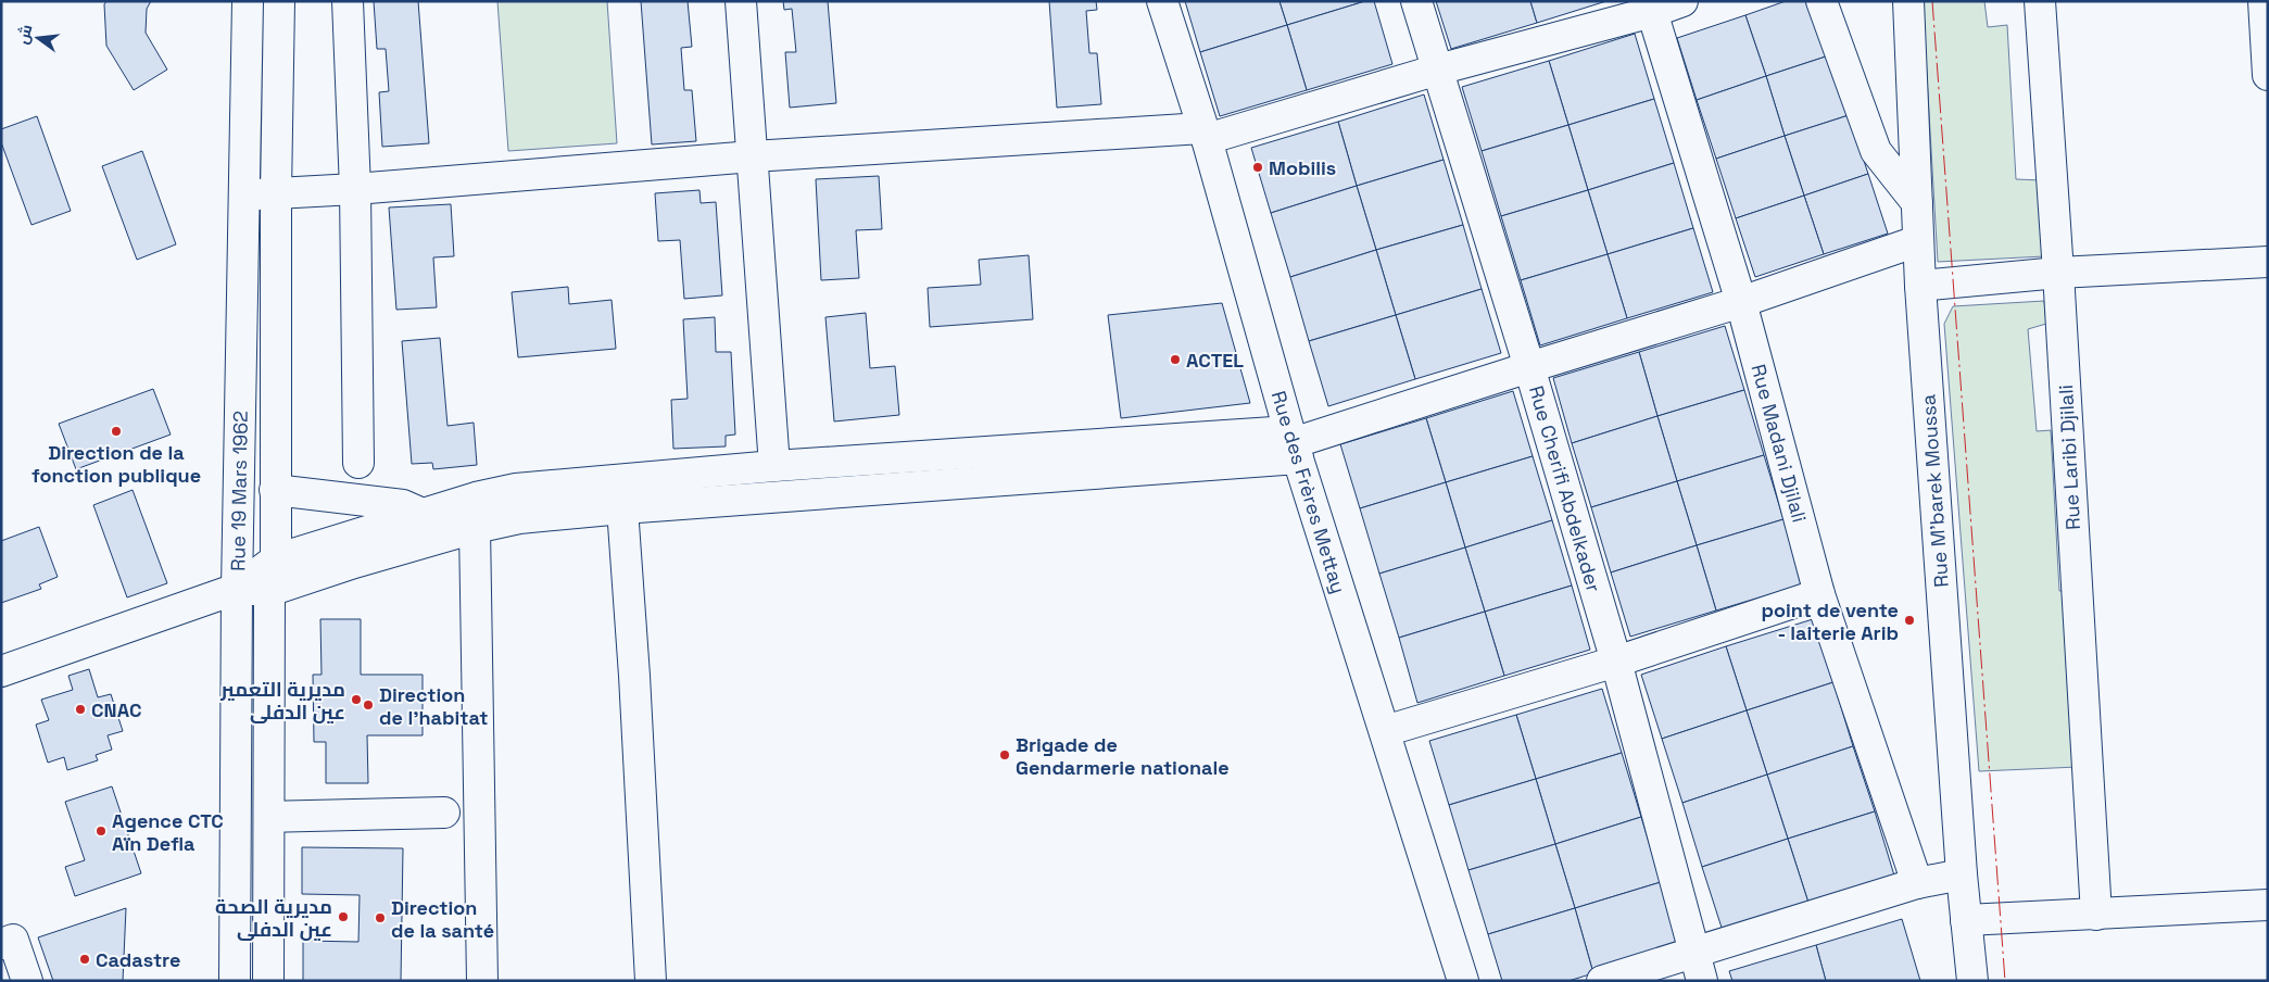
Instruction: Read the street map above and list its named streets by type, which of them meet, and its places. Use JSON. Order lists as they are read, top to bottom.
{
  "streets": {
    "street": [
      "Rue Madani Djilali",
      "Rue Laribi Djilali",
      "Rue Cherifi Abdelkader",
      "Rue 19 Mars 1962",
      "Rue M'barek Moussa",
      "Rue des Frères Mettay"
    ]
  },
  "places": [
    "Mobilis",
    "ACTEL",
    "Direction de la fonction publique",
    "point de vente - laiterie Arib",
    "مديرية التعمير عين الدفلى",
    "Direction de l'habitat",
    "CNAC",
    "Brigade de Gendarmerie nationale",
    "Agence CTC Aïn Defla",
    "مديرية الصحة عين الدفلى",
    "Direction de la santé",
    "Cadastre"
  ],
  "north": "left"
}
